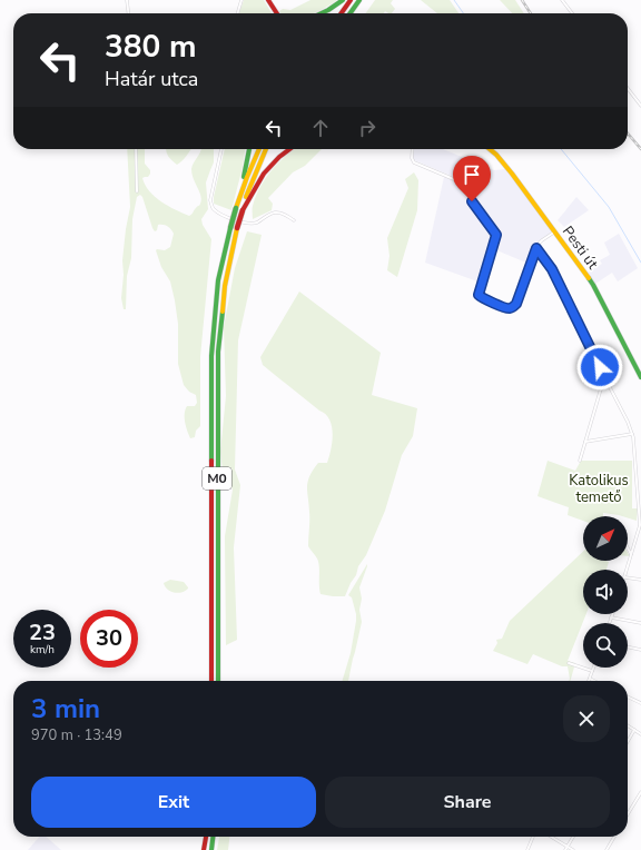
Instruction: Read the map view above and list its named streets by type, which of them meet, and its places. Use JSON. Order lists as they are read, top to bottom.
{
  "streets": {
    "main road": ["Pesti út", "M0"]
  },
  "parks": ["Katolikus temető"],
  "north": "top right",
  "page": {
    "turn": ["380 m", "Határ utca"],
    "speed": "23 km/h",
    "limit": "30",
    "heading": ["3 min", "970 m · 13:49"],
    "buttons": ["Exit", "Share"]
  }
}
